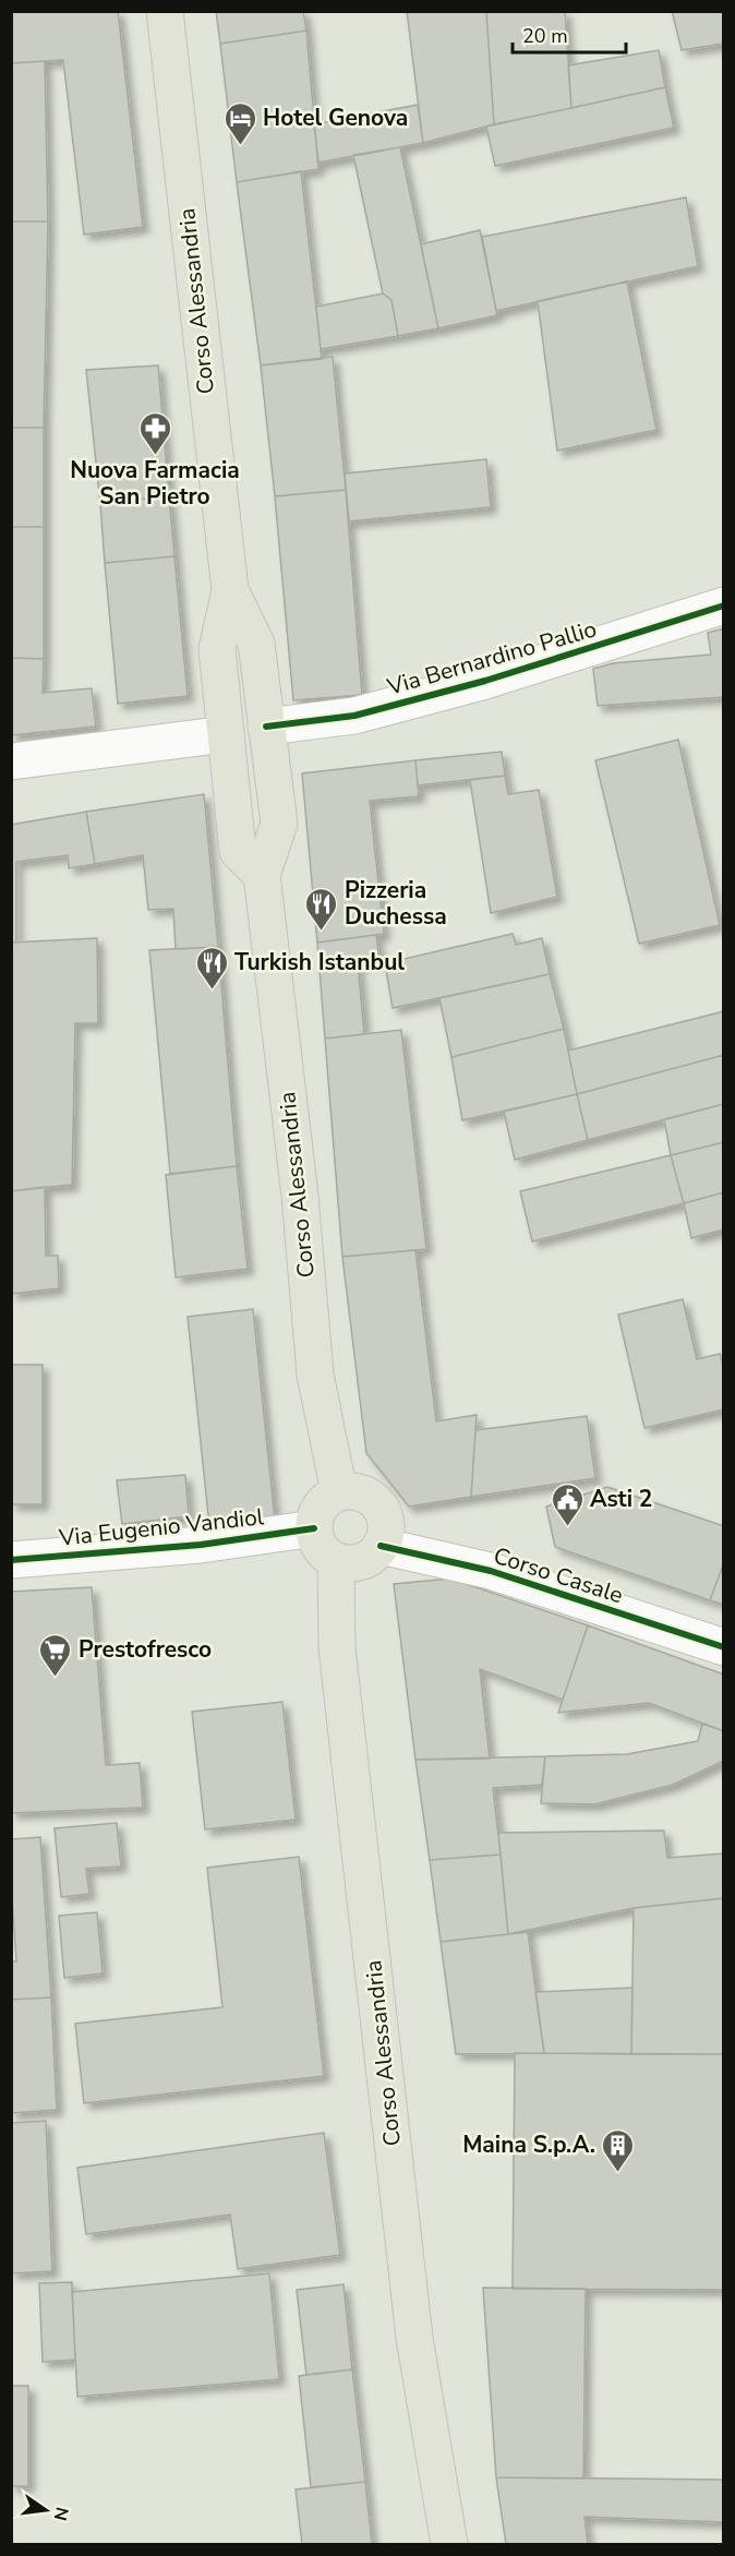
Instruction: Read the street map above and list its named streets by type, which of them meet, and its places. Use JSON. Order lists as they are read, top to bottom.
{
  "streets": {
    "main road": ["Corso Alessandria"],
    "street": ["Via Bernardino Pallio", "Via Eugenio Vandiol", "Corso Casale"]
  },
  "crossings": [
    ["Corso Alessandria", "Via Bernardino Pallio"],
    ["Corso Alessandria", "Via Eugenio Vandiol"],
    ["Corso Alessandria", "Corso Casale"],
    ["Via Eugenio Vandiol", "Corso Casale"]
  ],
  "places": {
    "hotel": ["Hotel Genova"],
    "pharmacy": ["Nuova Farmacia San Pietro"],
    "restaurant": ["Pizzeria Duchessa", "Turkish Istanbul"],
    "public building": ["Asti 2"],
    "supermarket": ["Prestofresco"],
    "building": ["Maina S.p.A."]
  },
  "scale_bar": "20 m",
  "north": "right"
}
